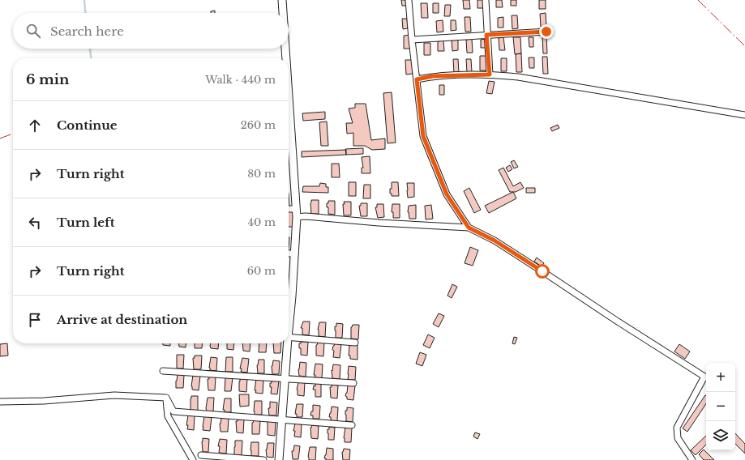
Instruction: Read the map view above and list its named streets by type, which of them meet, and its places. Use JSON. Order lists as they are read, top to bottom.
{
  "page": {
    "search": "Search here",
    "heading": ["6 min", "Walk · 440 m"],
    "list": [
      ["Continue", "260 m"],
      ["Turn right", "80 m"],
      ["Turn left", "40 m"],
      ["Turn right", "60 m"],
      "Arrive at destination"
    ],
    "map_buttons": ["+", "−"]
  }
}
